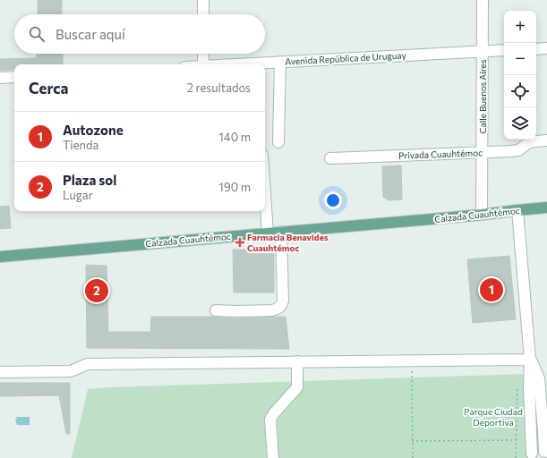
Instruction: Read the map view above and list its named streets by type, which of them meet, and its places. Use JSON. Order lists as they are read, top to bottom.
{
  "streets": {
    "main road": ["Calzada Cuauhtémoc"],
    "street": ["Avenida República de Uruguay", "Calle Buenos Aires", "Privada Cuauhtémoc"]
  },
  "crossings": [
    ["Avenida República de Uruguay", "Calle Buenos Aires"],
    ["Calle Buenos Aires", "Privada Cuauhtémoc"],
    ["Calle Buenos Aires", "Calzada Cuauhtémoc"]
  ],
  "parks": ["Parque Ciudad Deportiva"],
  "places": {
    "health": ["Farmacia Benavides Cuauhtémoc"]
  },
  "page": {
    "map_buttons": ["+", "−"],
    "search": "Buscar aquí",
    "heading": ["Cerca", "2 resultados"],
    "list": [
      {
        "mark": "1",
        "name": "Autozone",
        "note": "Tienda",
        "value": "140 m"
      },
      {
        "mark": "2",
        "name": "Plaza sol",
        "note": "Lugar",
        "value": "190 m"
      }
    ],
    "pins": ["1", "2"]
  }
}
